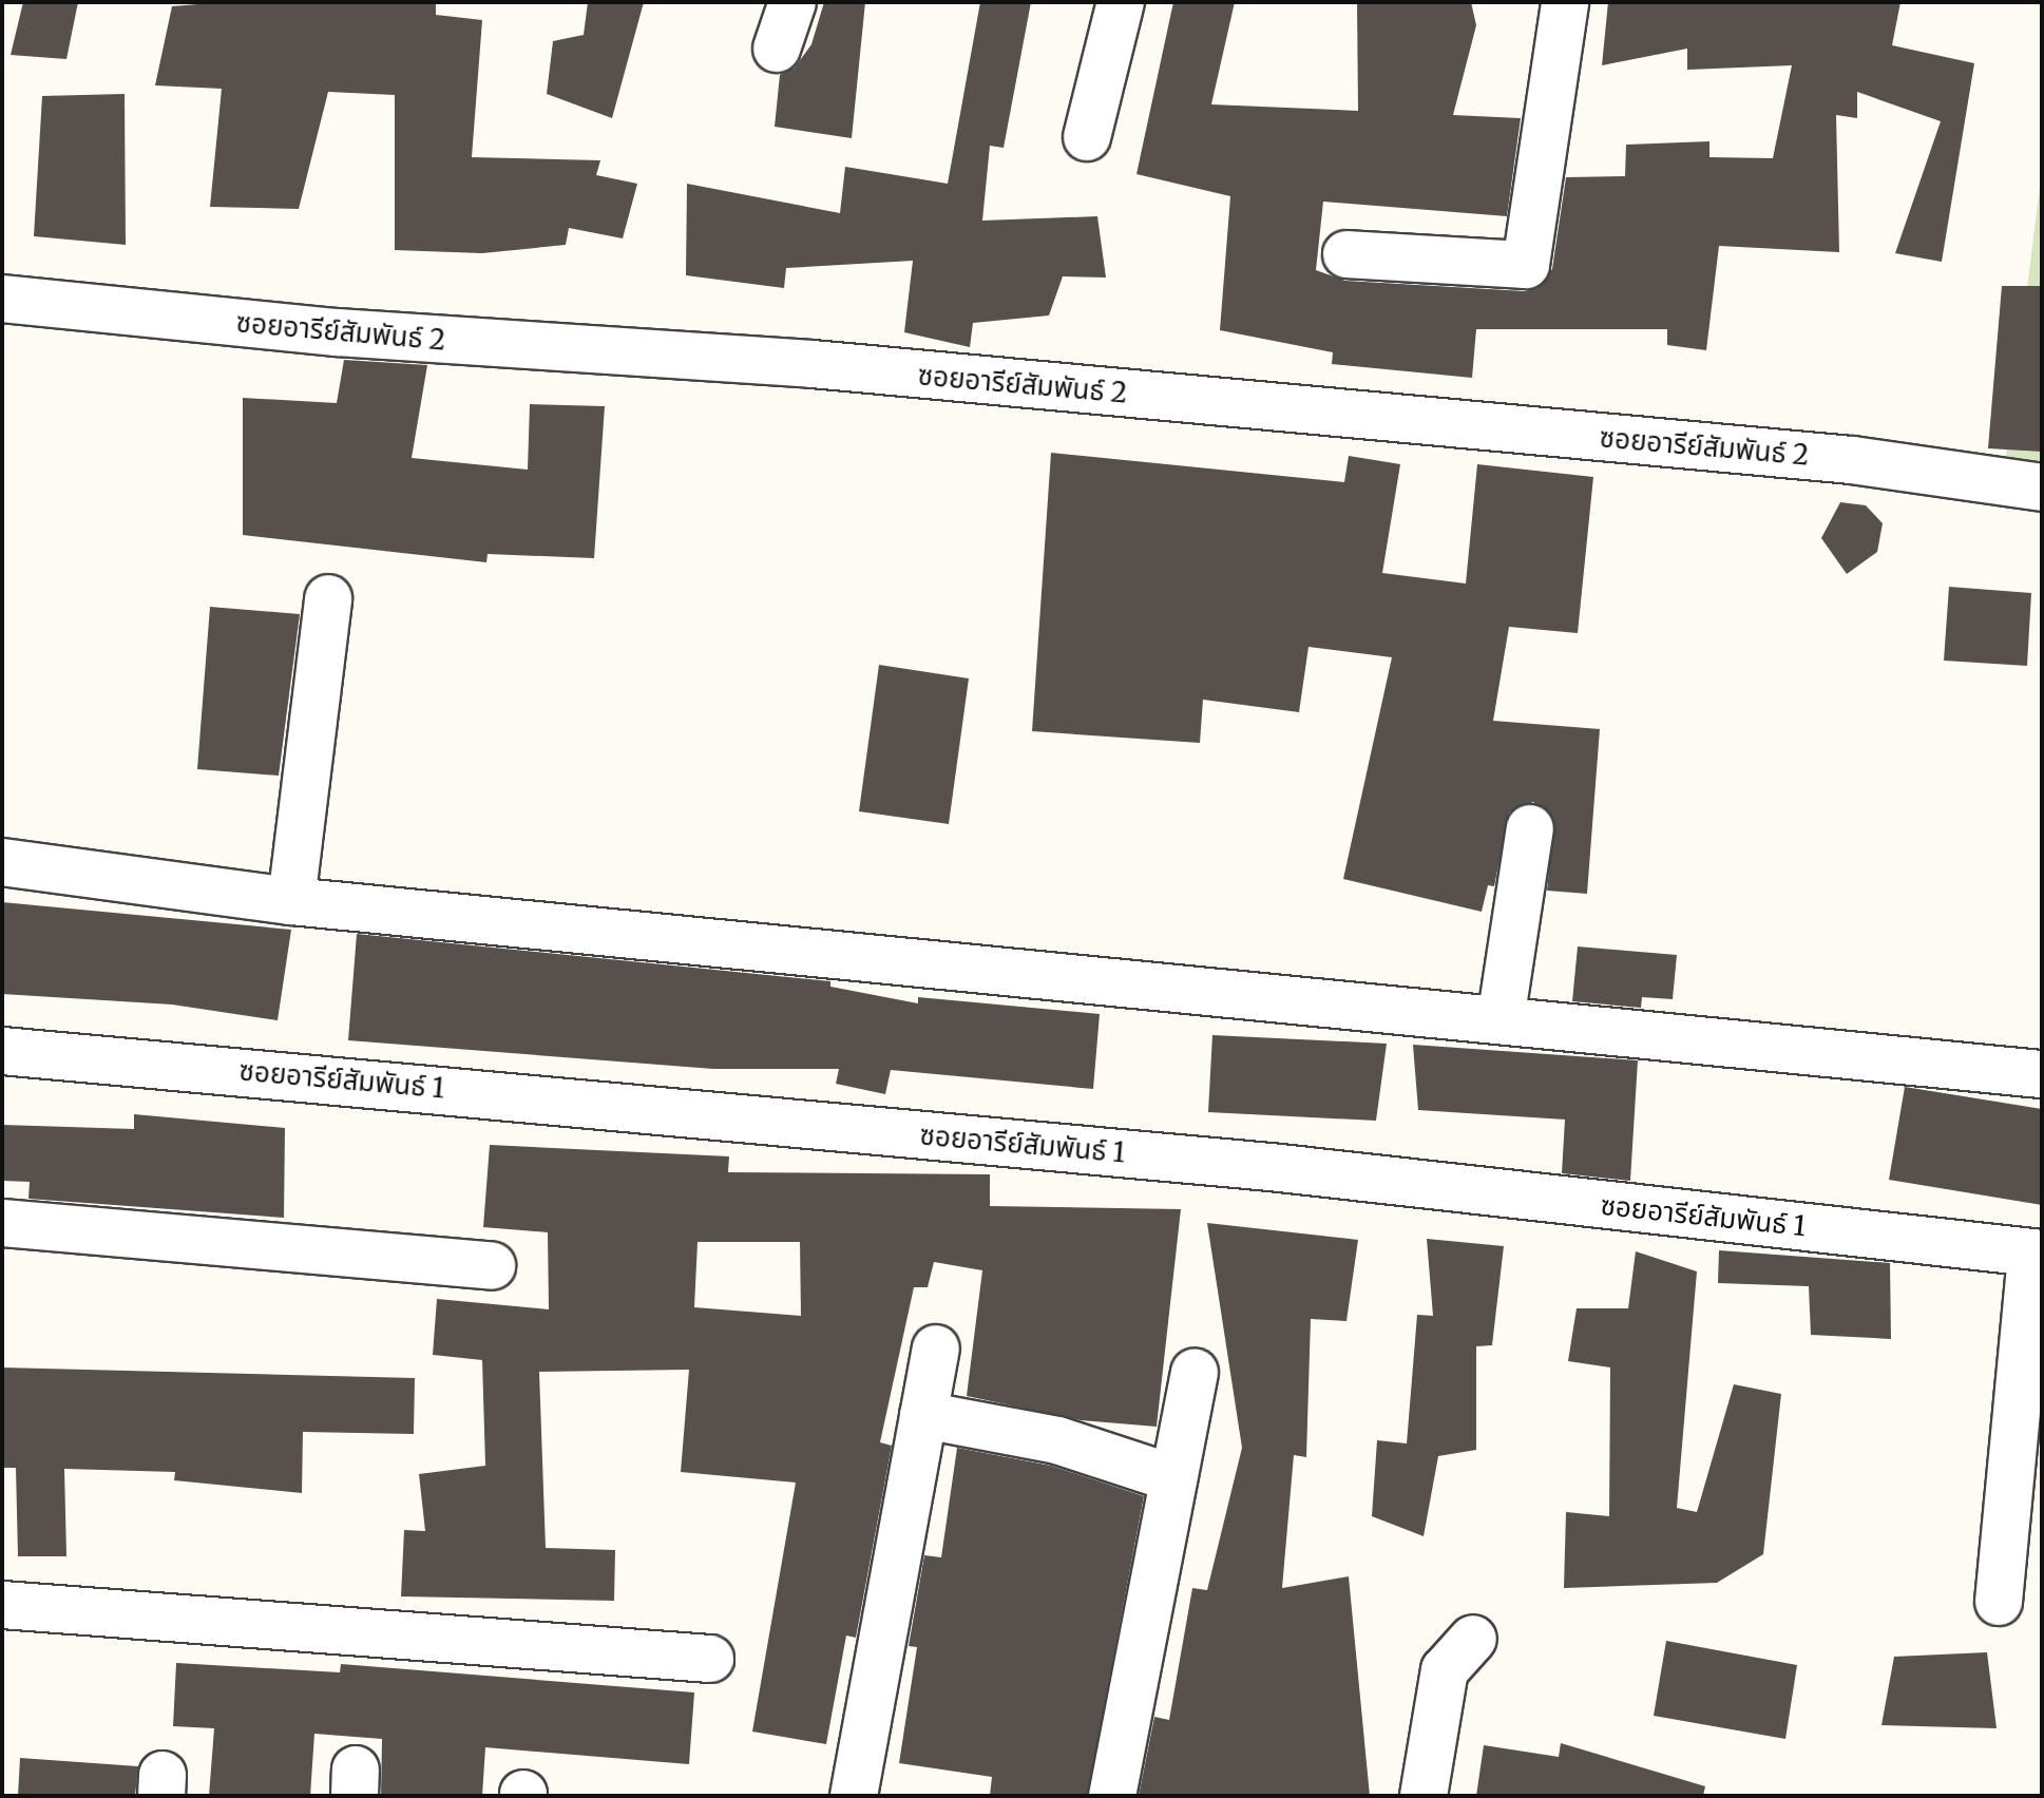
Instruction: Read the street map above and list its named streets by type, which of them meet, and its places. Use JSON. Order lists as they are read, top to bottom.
{
  "streets": {
    "street": ["ซอยอารีย์สัมพันธ์ 2", "ซอยอารีย์สัมพันธ์ 1"]
  }
}
